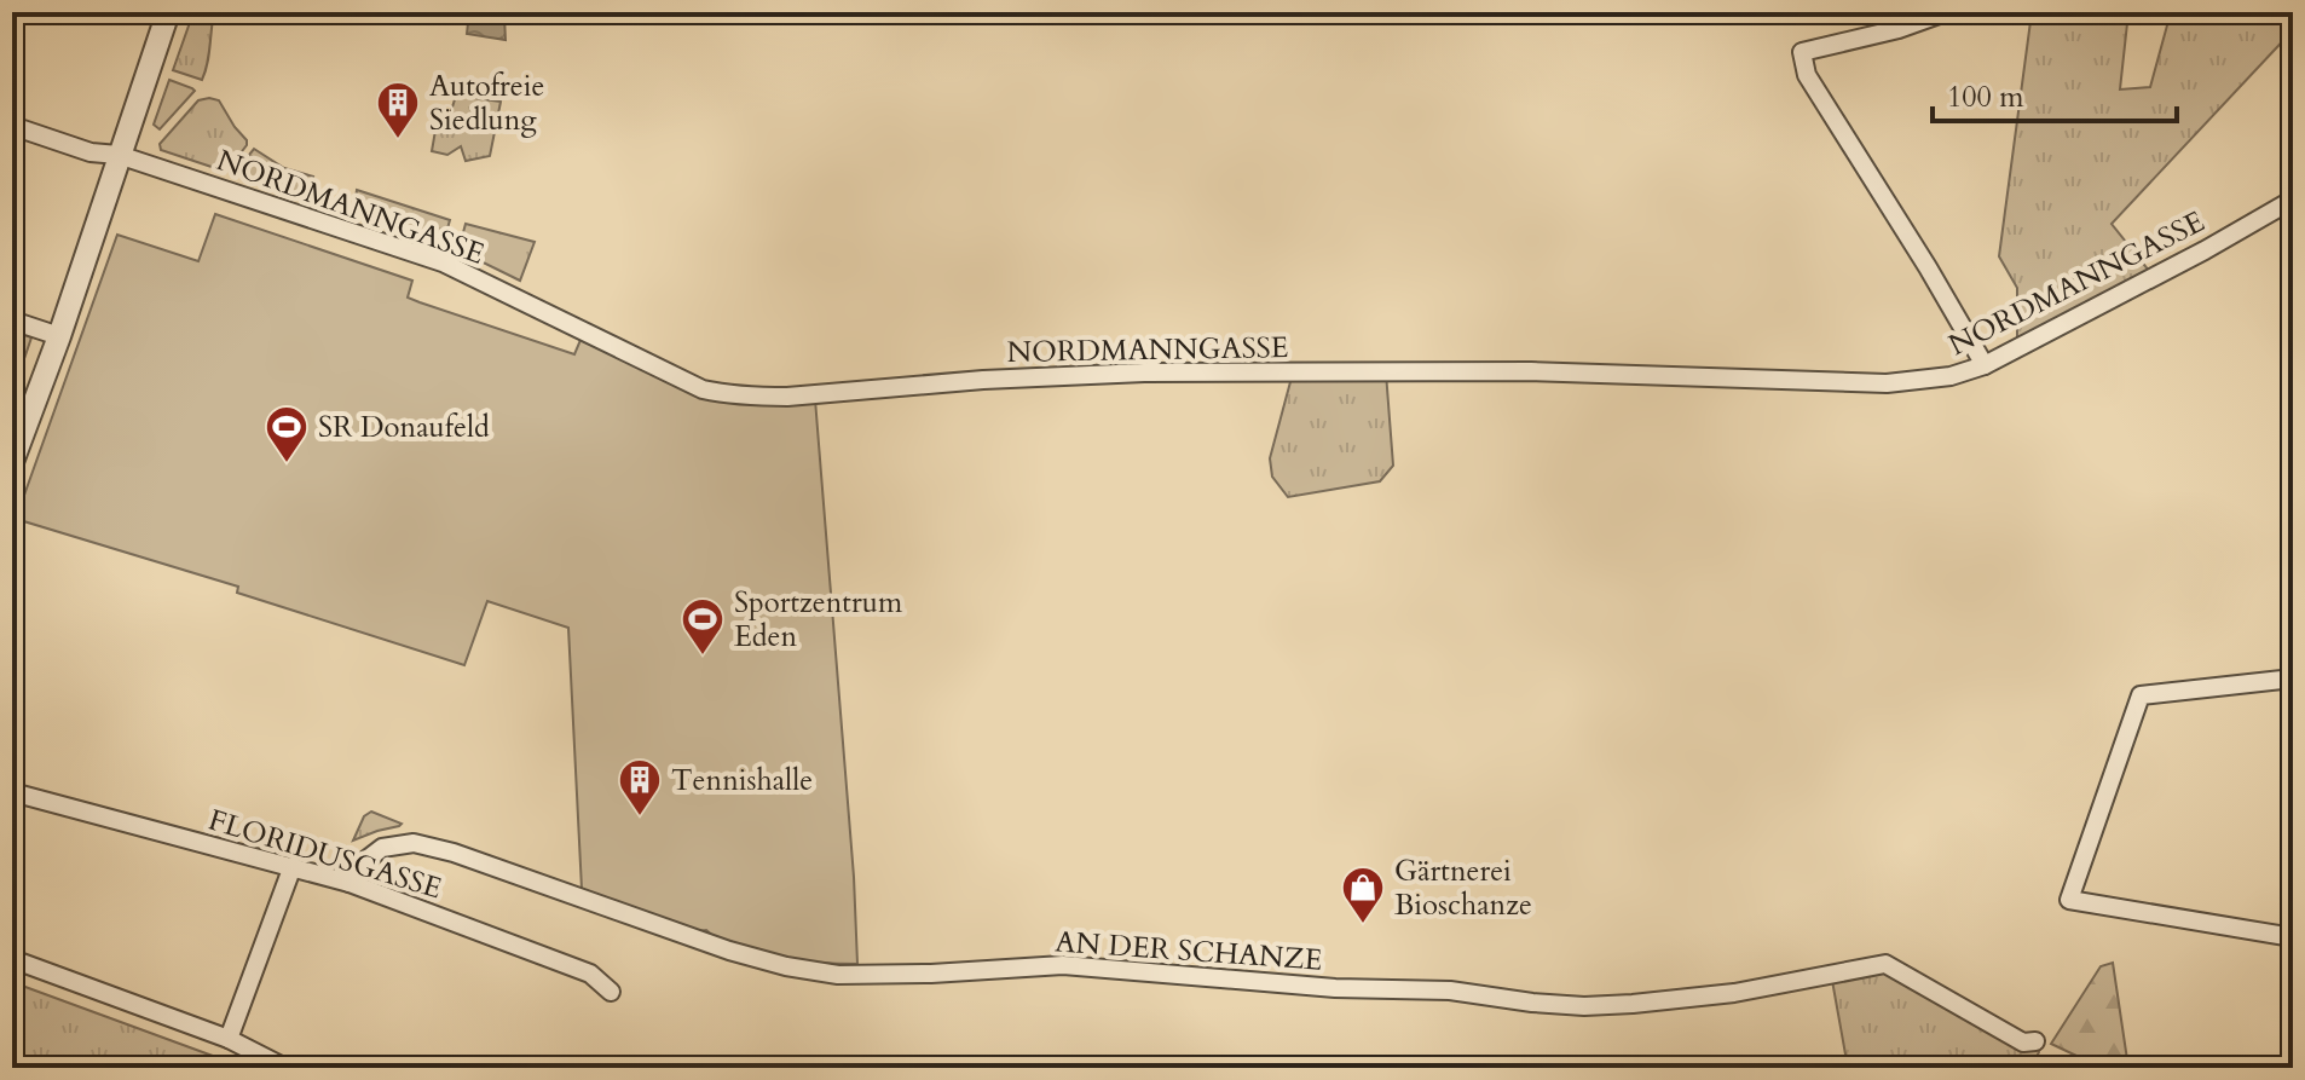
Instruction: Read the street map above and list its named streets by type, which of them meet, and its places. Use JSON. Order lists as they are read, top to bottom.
{
  "streets": {
    "street": ["NORDMANNGASSE", "FLORIDUSGASSE", "AN DER SCHANZE"]
  },
  "crossings": [
    ["FLORIDUSGASSE", "AN DER SCHANZE"]
  ],
  "places": {
    "building": ["Autofreie Siedlung", "Tennishalle"],
    "sports": ["SR Donaufeld", "Sportzentrum Eden"],
    "shop": ["Gärtnerei Bioschanze"]
  },
  "scale_bar": "100 m"
}
